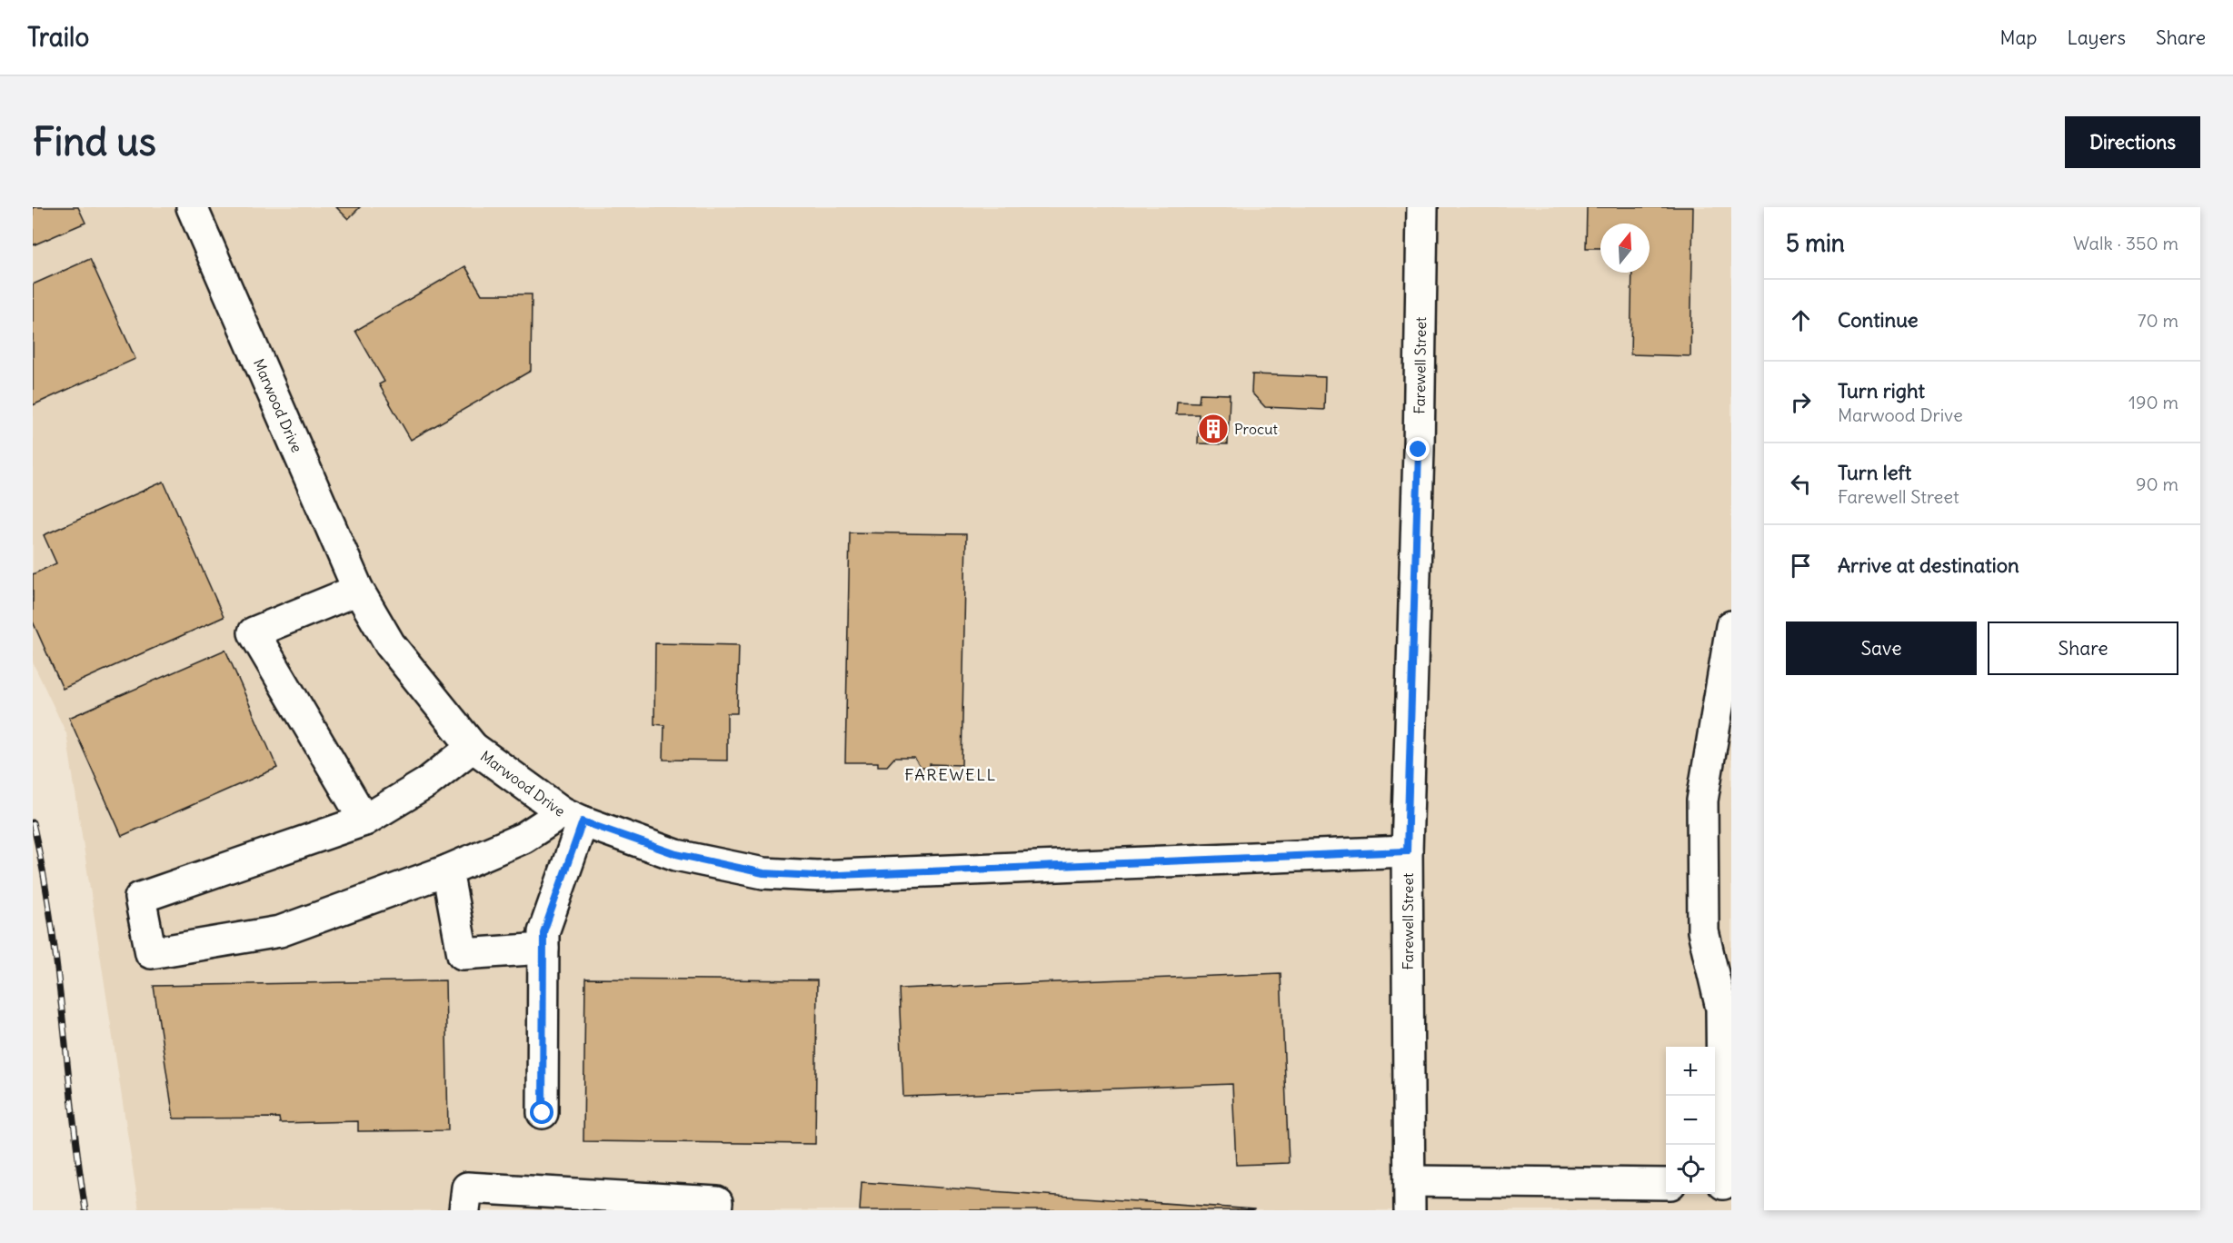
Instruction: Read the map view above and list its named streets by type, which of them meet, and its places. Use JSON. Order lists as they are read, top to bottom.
{
  "streets": {
    "street": ["Farewell Street", "Marwood Drive"]
  },
  "crossings": [
    ["Farewell Street", "Marwood Drive"]
  ],
  "districts": ["FAREWELL"],
  "places": {
    "building": ["Procut"]
  },
  "north": "top",
  "page": {
    "header": "Trailo",
    "nav": ["Map", "Layers", "Share"],
    "buttons": [
      "Directions",
      ["Save", "Share"]
    ],
    "title": "Find us",
    "heading": ["5 min", "Walk · 350 m"],
    "list": [
      ["Continue", "70 m"],
      ["Turn right", "Marwood Drive", "190 m"],
      ["Turn left", "Farewell Street", "90 m"],
      "Arrive at destination"
    ],
    "map_buttons": ["+", "−"]
  }
}
